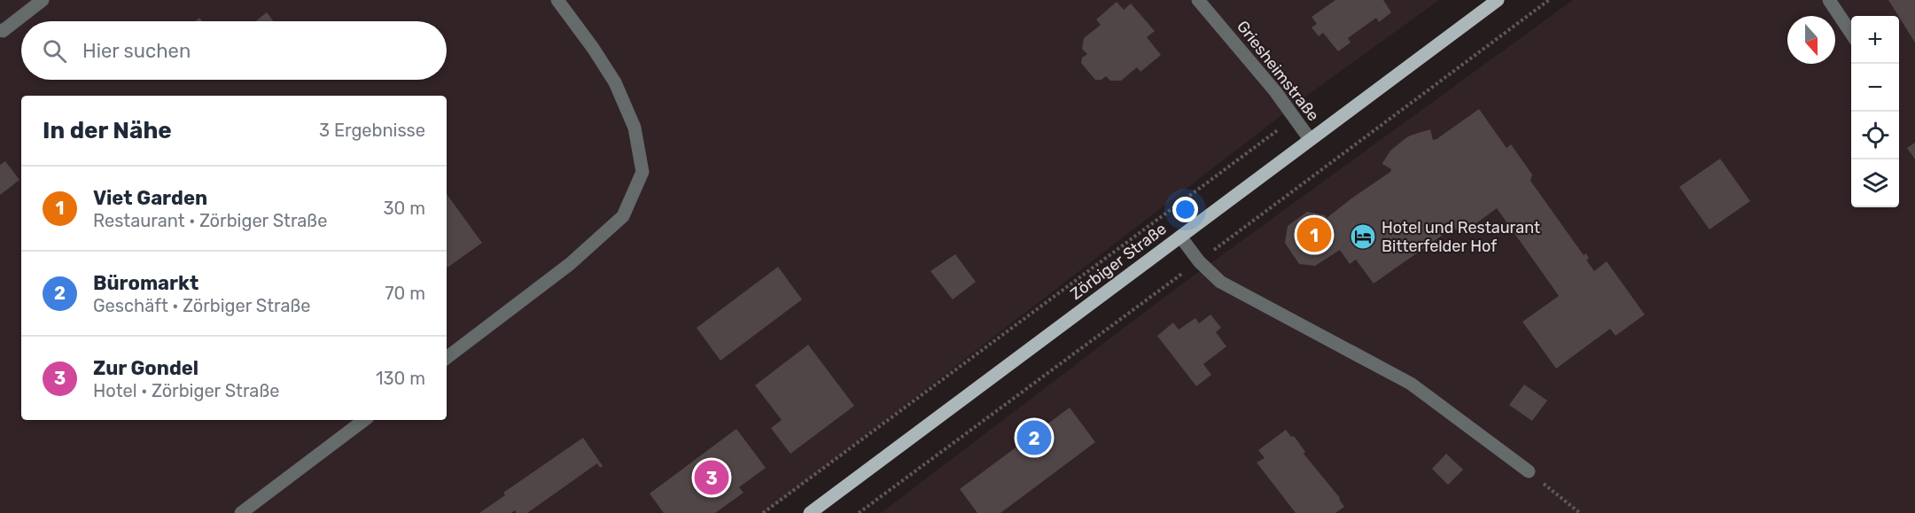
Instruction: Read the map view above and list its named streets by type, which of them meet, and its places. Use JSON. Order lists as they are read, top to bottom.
{
  "streets": {
    "main road": ["Zörbiger Straße"],
    "street": ["Griesheimstraße"]
  },
  "crossings": [
    ["Griesheimstraße", "Zörbiger Straße"]
  ],
  "places": {
    "hotel": ["Hotel und Restaurant Bitterfelder Hof"]
  },
  "north": "bottom",
  "page": {
    "map_buttons": ["+", "−"],
    "search": "Hier suchen",
    "heading": ["In der Nähe", "3 Ergebnisse"],
    "list": [
      {
        "mark": "1",
        "name": "Viet Garden",
        "note": "Restaurant · Zörbiger Straße",
        "value": "30 m"
      },
      {
        "mark": "2",
        "name": "Büromarkt",
        "note": "Geschäft · Zörbiger Straße",
        "value": "70 m"
      },
      {
        "mark": "3",
        "name": "Zur Gondel",
        "note": "Hotel · Zörbiger Straße",
        "value": "130 m"
      }
    ],
    "pins": ["1", "2", "3"]
  }
}
